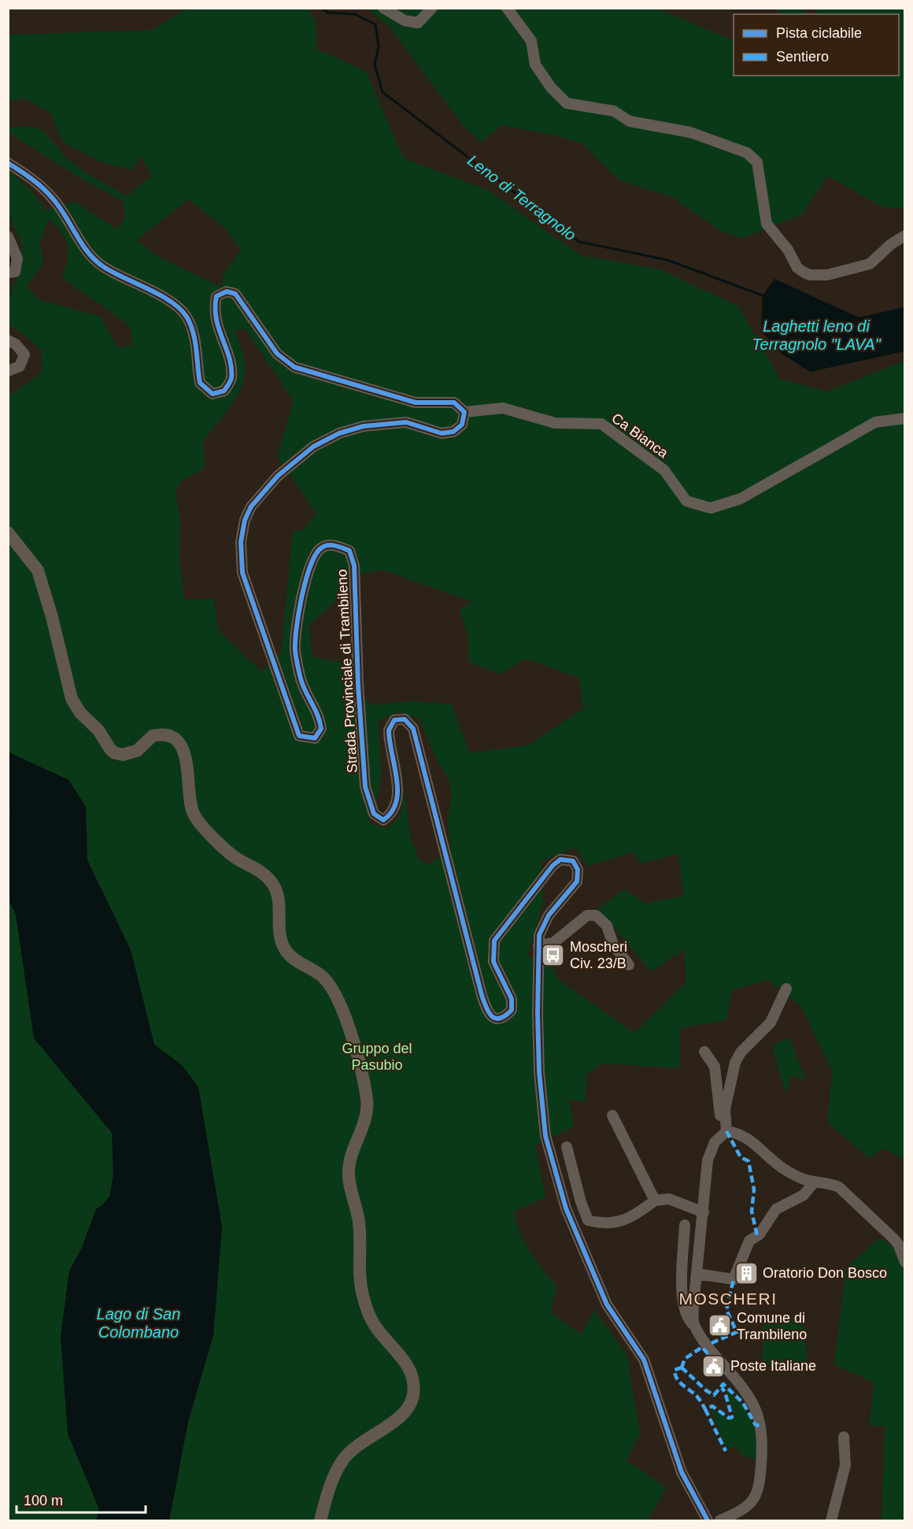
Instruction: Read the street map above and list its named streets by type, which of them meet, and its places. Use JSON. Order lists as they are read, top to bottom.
{
  "streets": {
    "street": ["Ca Bianca", "Strada Provinciale di Trambileno"]
  },
  "crossings": [
    ["Ca Bianca", "Strada Provinciale di Trambileno"]
  ],
  "districts": ["MOSCHERI"],
  "water": ["Leno di Terragnolo", "Laghetti leno di Terragnolo \"LAVA\"", "Lago di San Colombano"],
  "parks": ["Gruppo del Pasubio"],
  "places": {
    "bus stop": ["Moscheri Civ. 23/B"],
    "building": ["Oratorio Don Bosco"],
    "public building": ["Comune di Trambileno", "Poste Italiane"]
  },
  "legend": ["Pista ciclabile", "Sentiero"],
  "scale_bar": "100 m"
}
